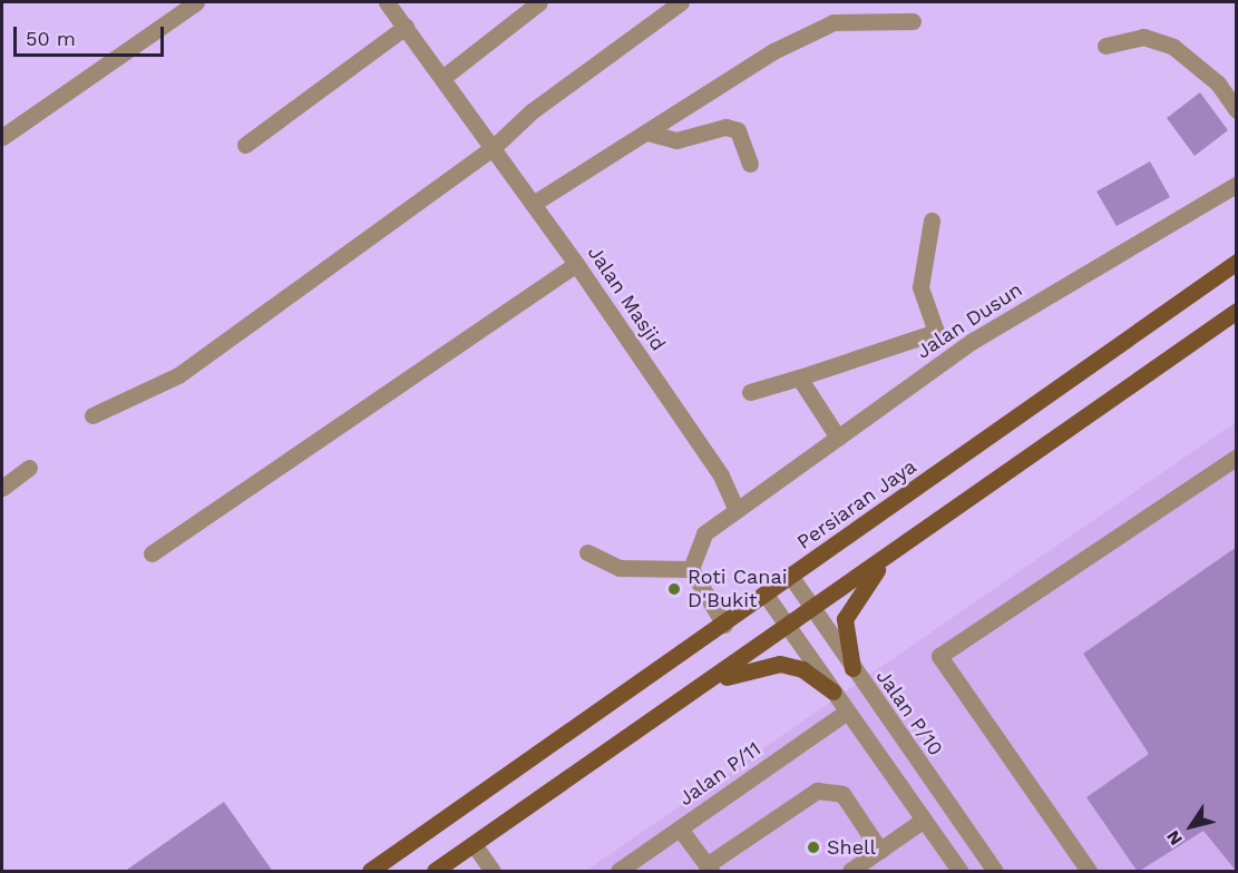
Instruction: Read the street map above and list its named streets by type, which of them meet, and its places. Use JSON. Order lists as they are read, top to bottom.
{
  "streets": {
    "main road": ["Persiaran Jaya"],
    "street": [
      "Jalan Masjid",
      "Jalan Dusun",
      "Jalan P/10",
      "Jalan P/11"
    ]
  },
  "crossings": [
    ["Jalan Masjid", "Jalan Dusun"],
    ["Persiaran Jaya", "Jalan P/10"]
  ],
  "places": ["Roti Canai D'Bukit", "Shell"],
  "scale_bar": "50 m",
  "north": "bottom left"
}
